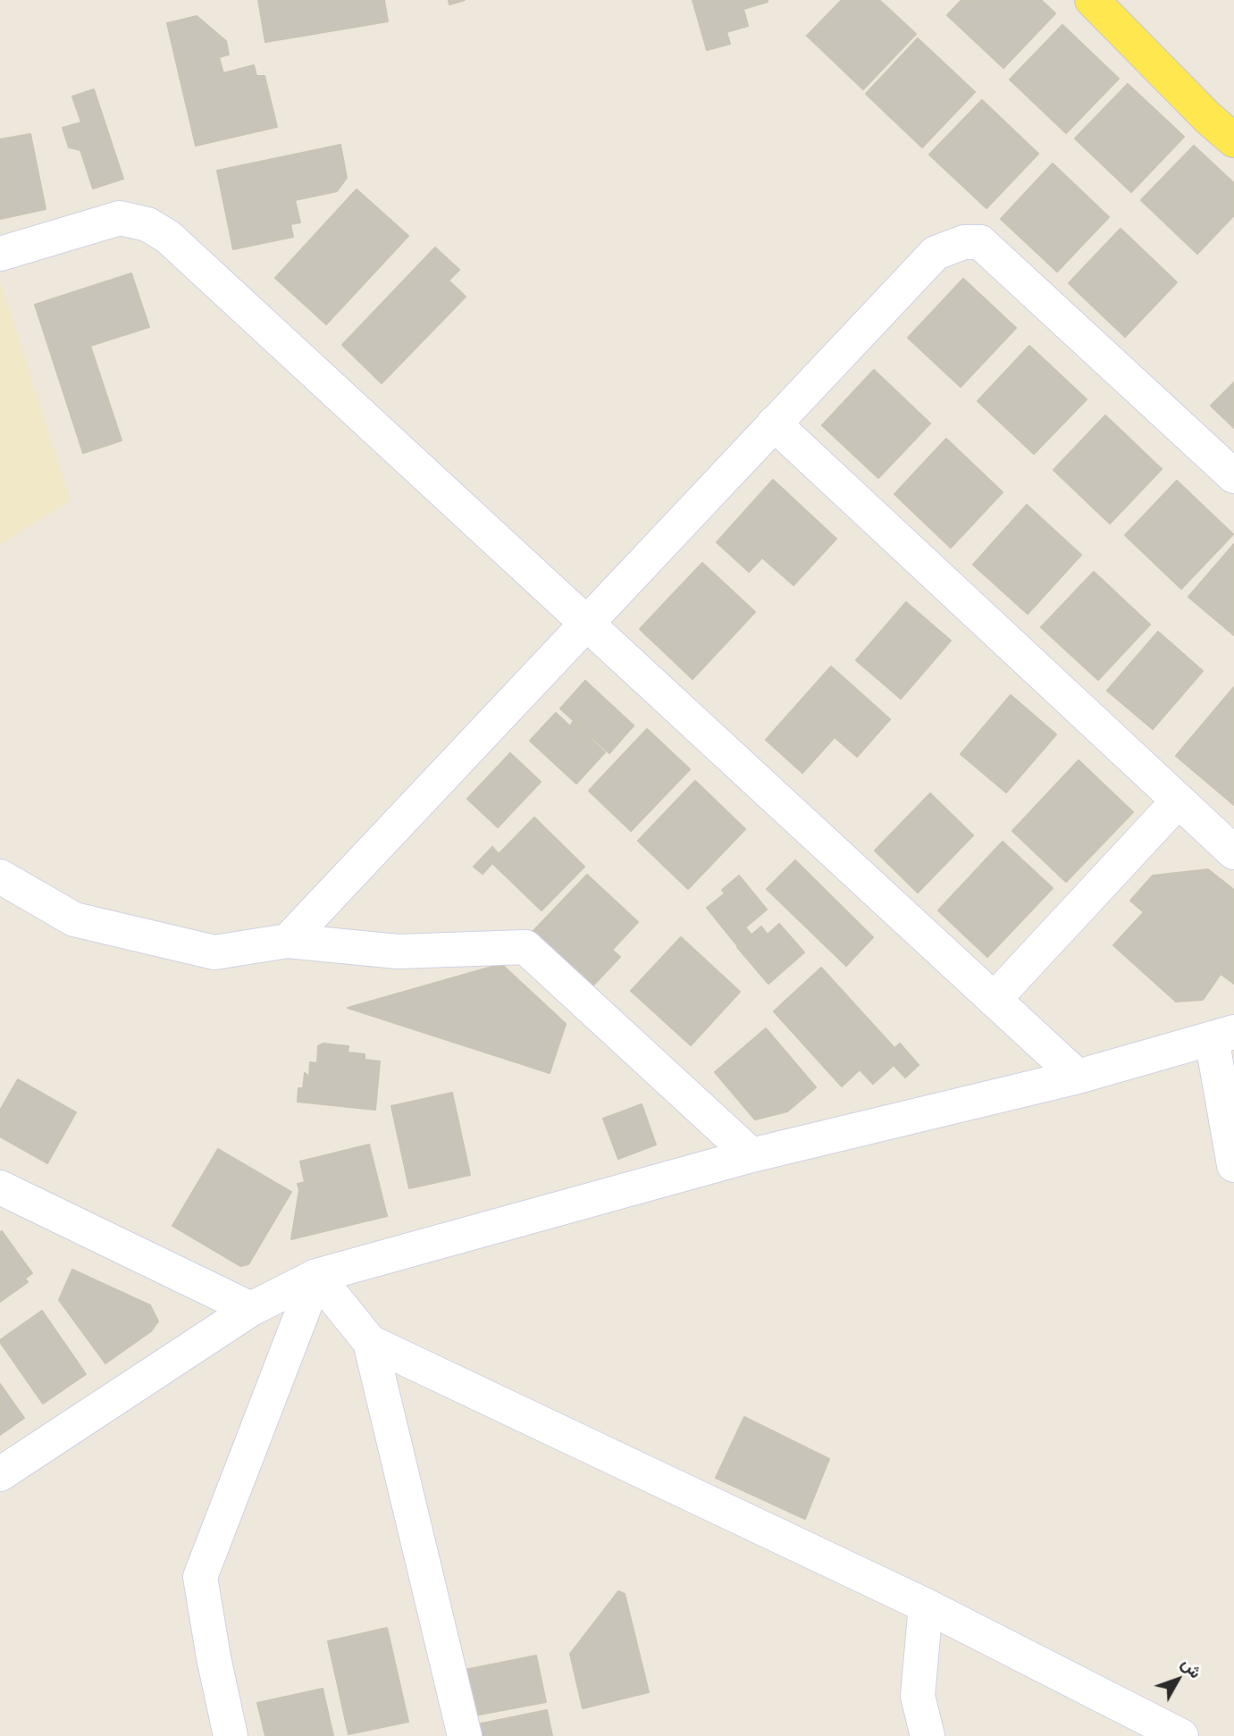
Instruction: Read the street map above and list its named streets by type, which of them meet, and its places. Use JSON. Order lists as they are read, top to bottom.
{
  "north": "top right"
}
